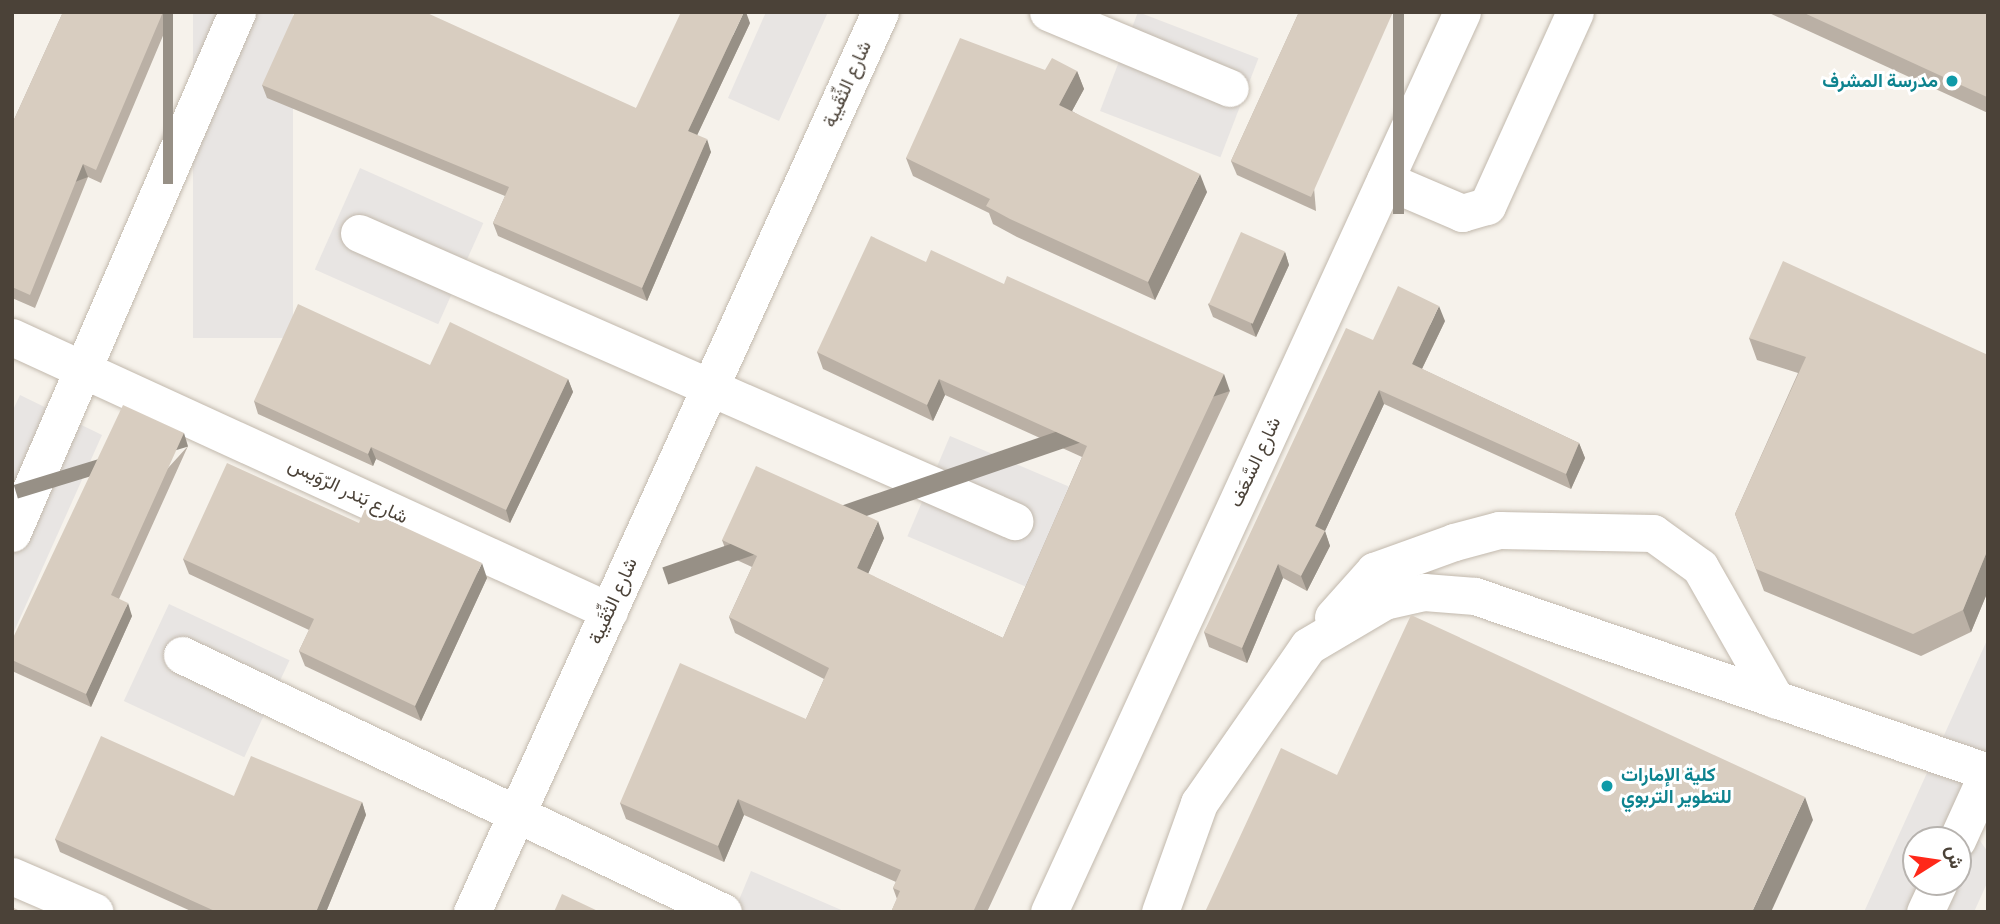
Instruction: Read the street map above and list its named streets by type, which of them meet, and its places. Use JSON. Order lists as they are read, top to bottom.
{
  "streets": {
    "street": ["شارع الثِّقَيبة", "شارع السَّعَف", "شارع بَندر الرّوَيس"]
  },
  "crossings": [
    ["شارع الثِّقَيبة", "شارع بَندر الرّوَيس"]
  ],
  "places": ["مدرسة المشرف", "كلية الإمارات للتطوير التربوي"],
  "north": "right"
}
